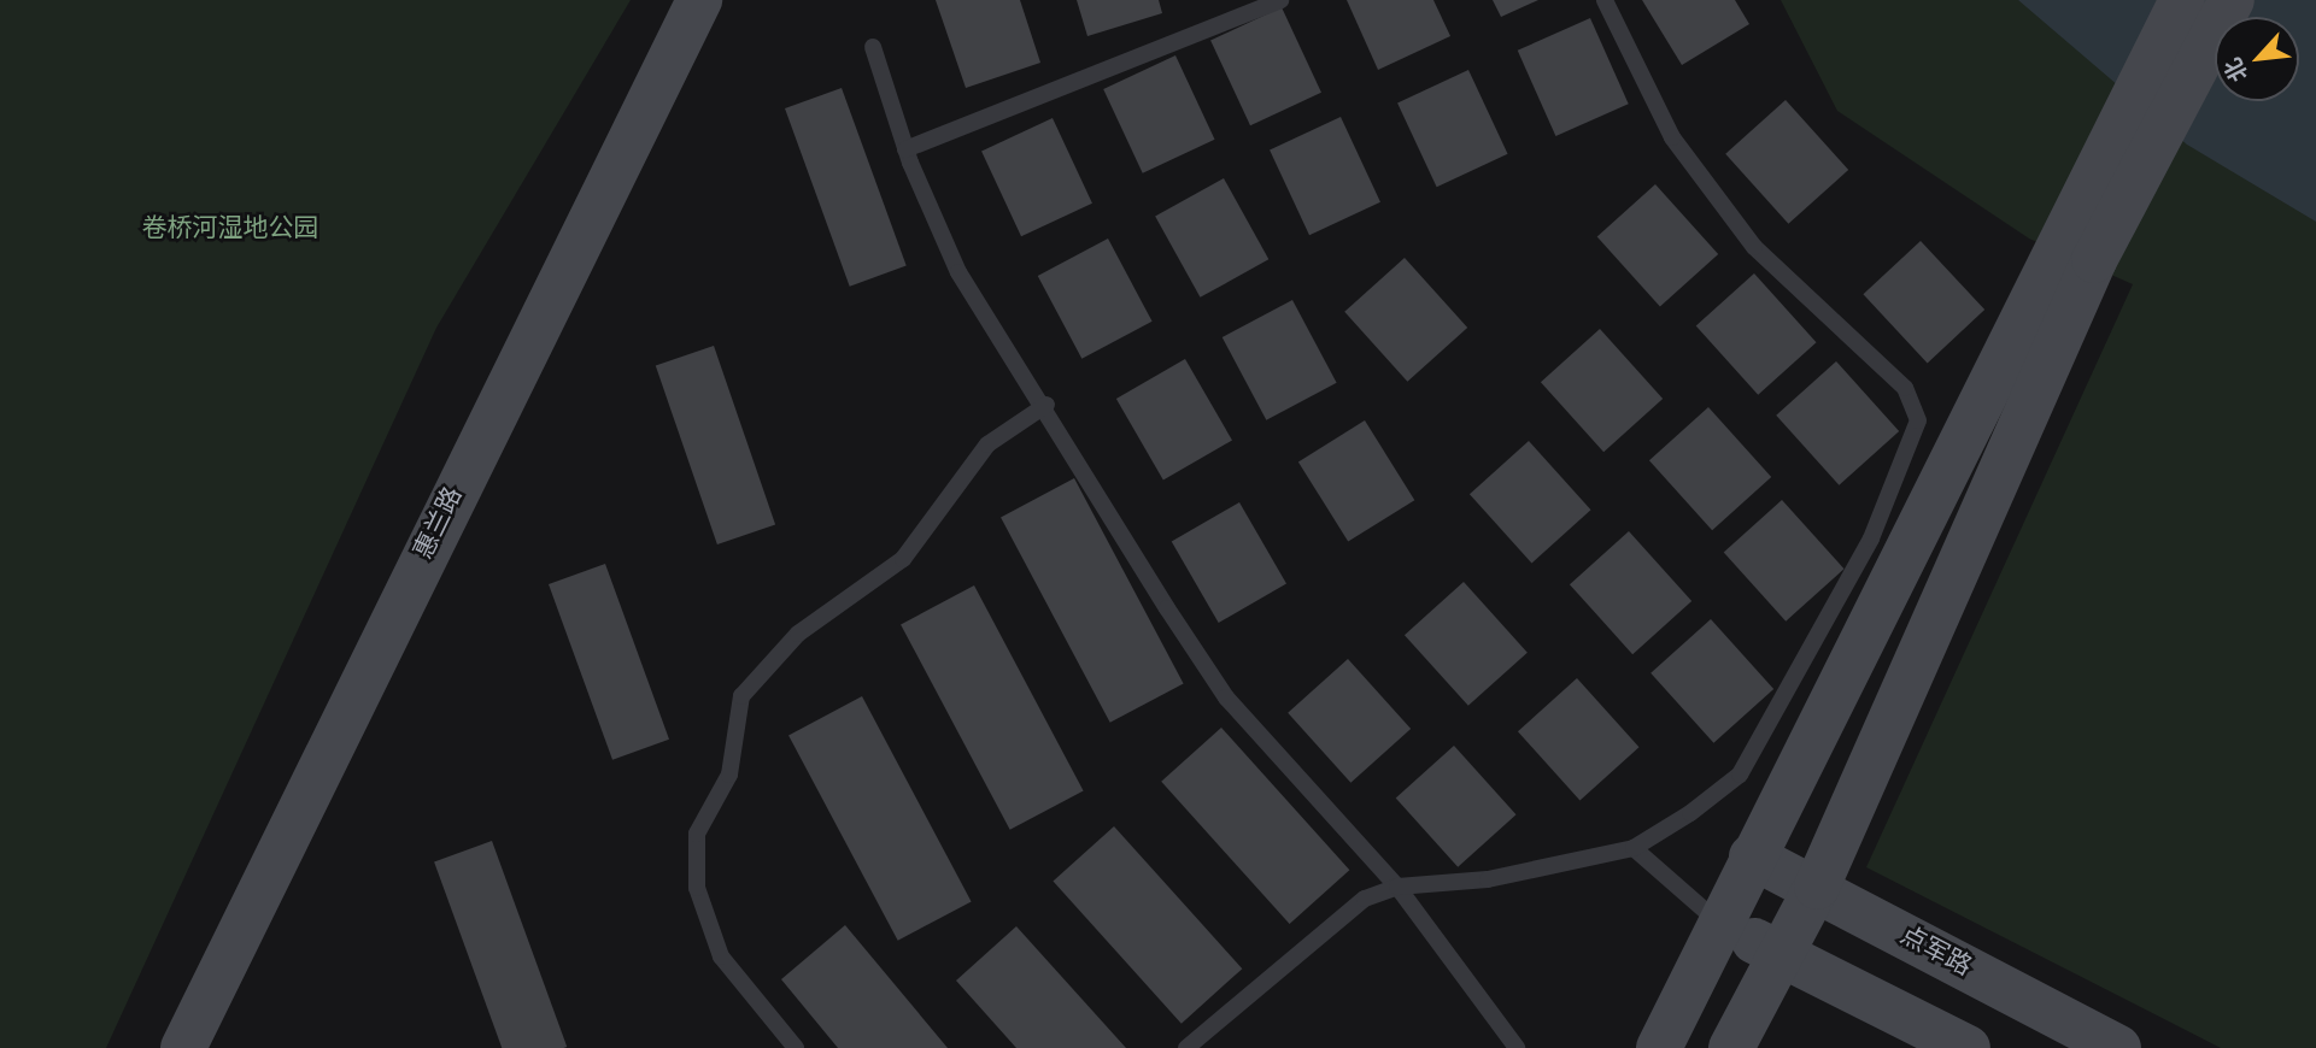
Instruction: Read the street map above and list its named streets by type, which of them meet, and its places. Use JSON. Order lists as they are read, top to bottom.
{
  "streets": {
    "street": ["惠兰路", "点军路"]
  },
  "parks": ["卷桥河湿地公园"],
  "north": "bottom left"
}
